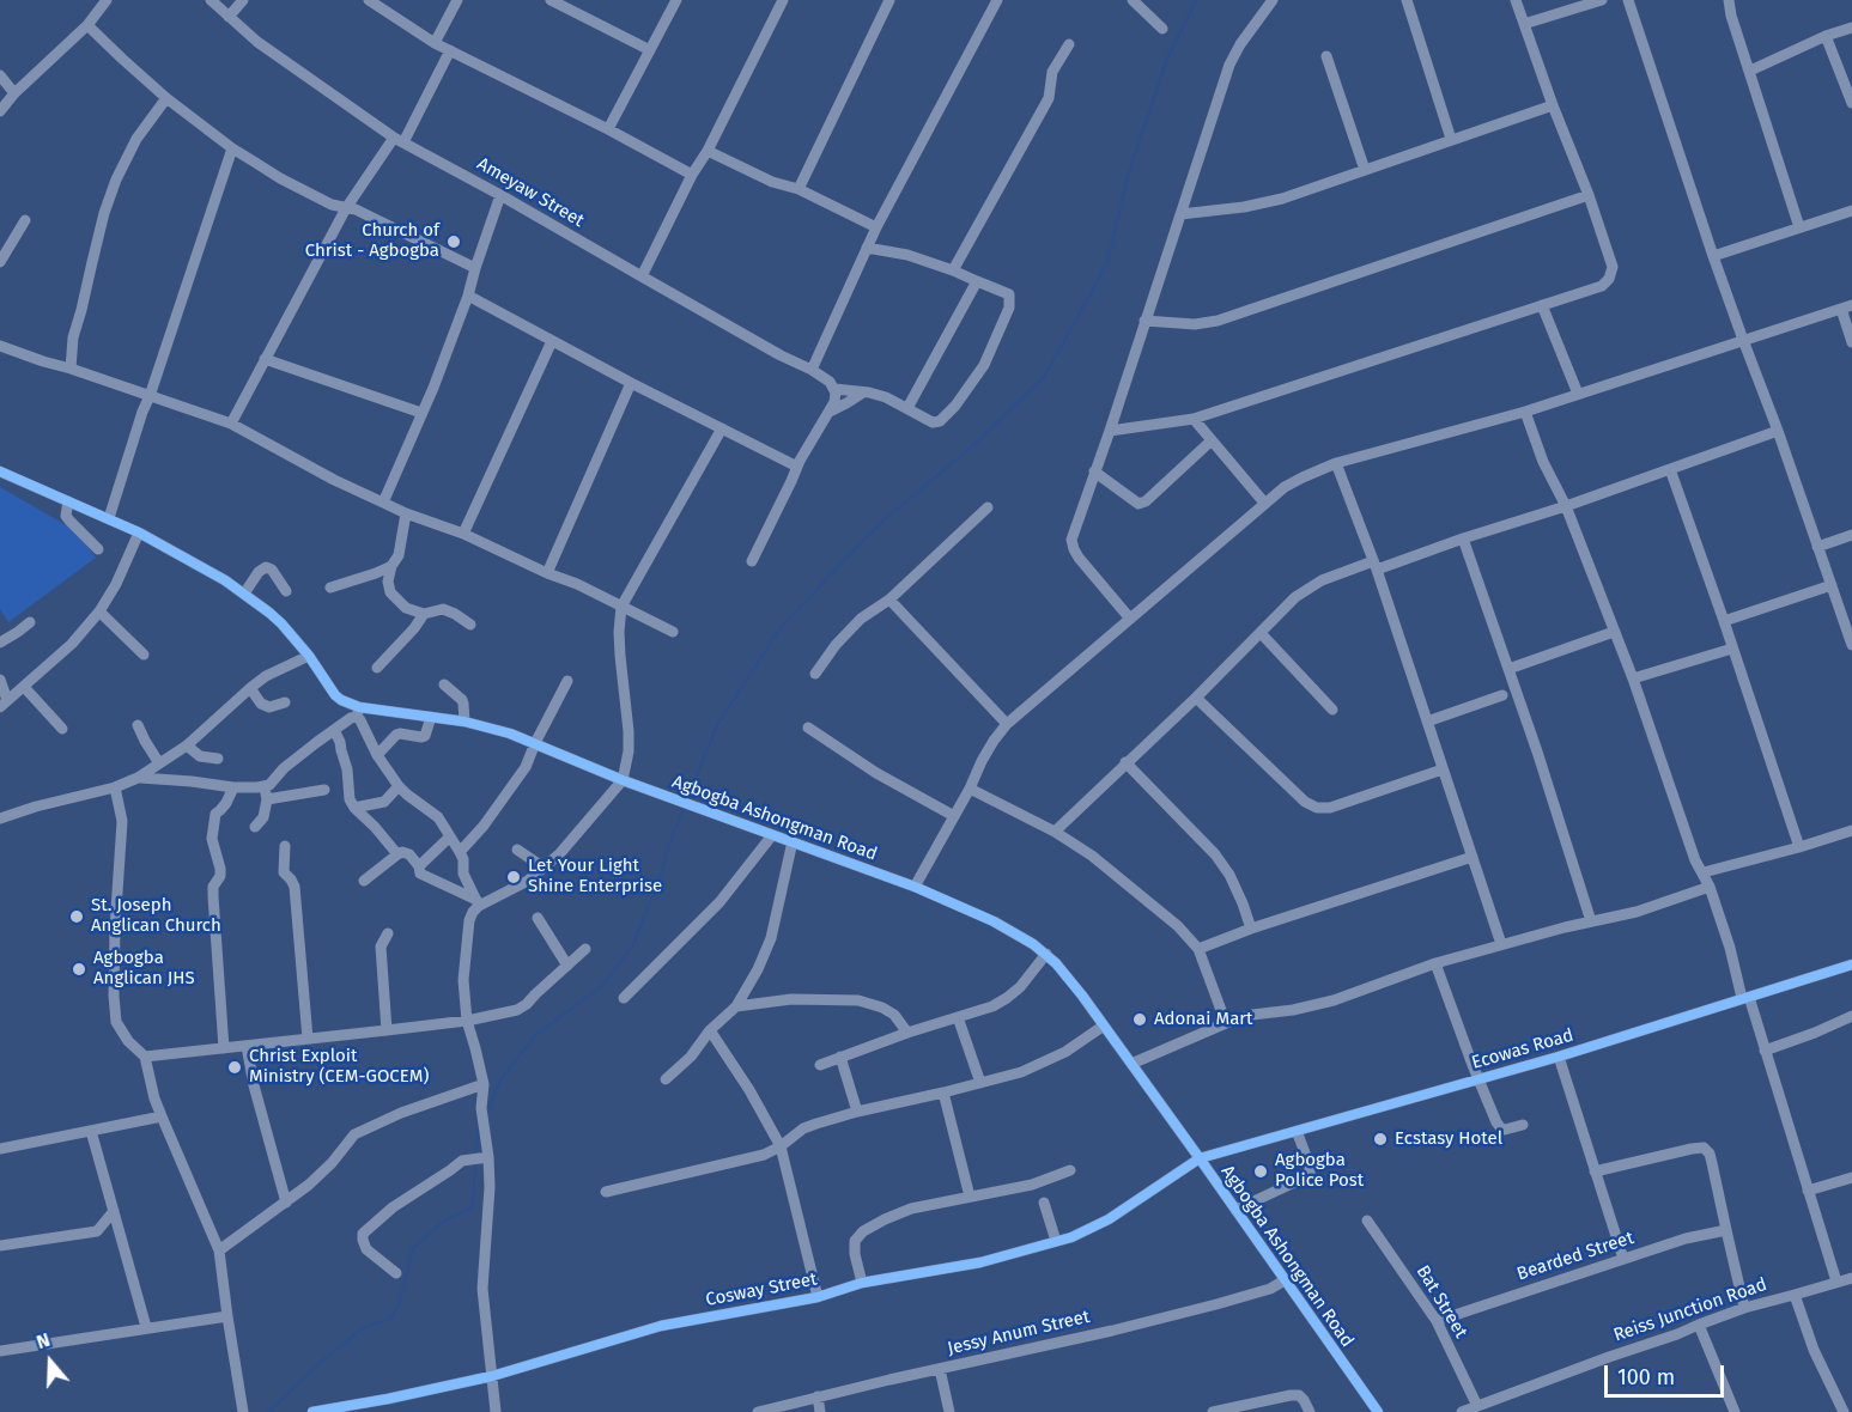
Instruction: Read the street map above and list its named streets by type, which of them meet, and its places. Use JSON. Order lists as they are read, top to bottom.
{
  "streets": {
    "street": [
      "Ameyaw Street",
      "Agbogba Ashongman Road",
      "Ecowas Road",
      "Bearded Street",
      "Cosway Street",
      "Bat Street",
      "Reiss Junction Road",
      "Jessy Anum Street"
    ]
  },
  "crossings": [
    ["Agbogba Ashongman Road", "Ecowas Road"],
    ["Agbogba Ashongman Road", "Cosway Street"],
    ["Agbogba Ashongman Road", "Jessy Anum Street"],
    ["Ecowas Road", "Cosway Street"],
    ["Bearded Street", "Bat Street"],
    ["Bat Street", "Reiss Junction Road"]
  ],
  "places": [
    "Church of Christ - Agbogba",
    "Let Your Light Shine Enterprise",
    "St. Joseph Anglican Church",
    "Agbogba Anglican JHS",
    "Adonai Mart",
    "Christ Exploit Ministry (CEM-GOCEM)",
    "Ecstasy Hotel",
    "Agbogba Police Post"
  ],
  "scale_bar": "100 m",
  "north": "top"
}
